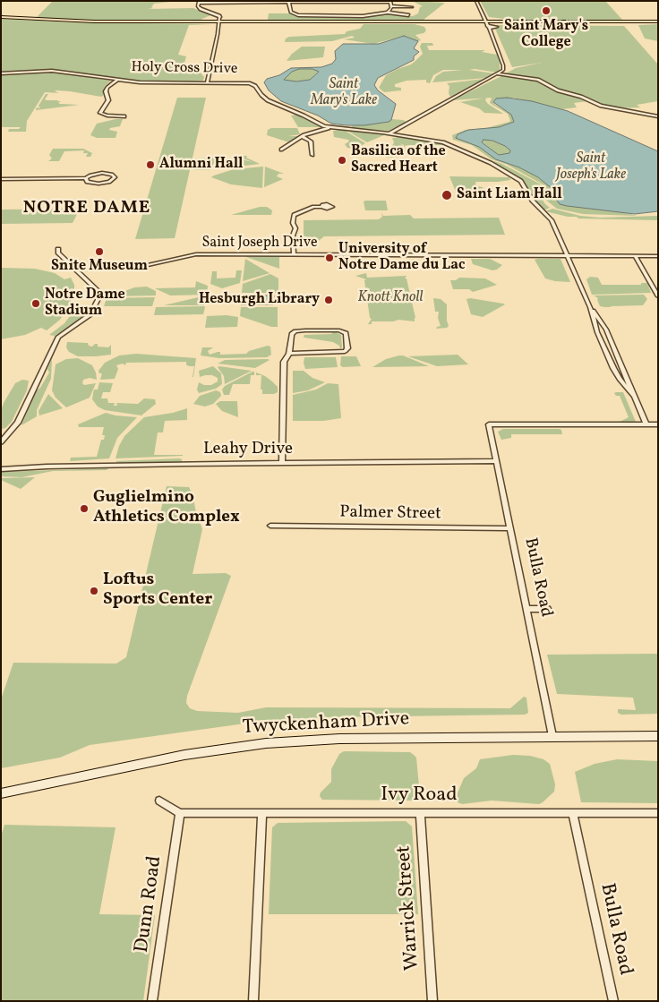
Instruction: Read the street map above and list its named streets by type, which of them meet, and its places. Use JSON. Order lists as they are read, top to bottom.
{
  "streets": {
    "street": [
      "Holy Cross Drive",
      "Saint Joseph Drive",
      "Leahy Drive",
      "Palmer Street",
      "Bulla Road",
      "Twyckenham Drive",
      "Ivy Road",
      "Dunn Road",
      "Warrick Street"
    ]
  },
  "crossings": [
    ["Holy Cross Drive", "Saint Joseph Drive"],
    ["Leahy Drive", "Bulla Road"],
    ["Palmer Street", "Bulla Road"],
    ["Bulla Road", "Twyckenham Drive"],
    ["Bulla Road", "Ivy Road"],
    ["Ivy Road", "Dunn Road"],
    ["Ivy Road", "Warrick Street"]
  ],
  "districts": ["NOTRE DAME"],
  "water": ["Saint Mary's Lake", "Saint Joseph's Lake"],
  "parks": ["Knott Knoll"],
  "places": [
    "Saint Mary's College",
    "Basilica of the Sacred Heart",
    "Alumni Hall",
    "Saint Liam Hall",
    "Snite Museum",
    "University of Notre Dame du Lac",
    "Hesburgh Library",
    "Notre Dame Stadium",
    "Guglielmino Athletics Complex",
    "Loftus Sports Center"
  ]
}
